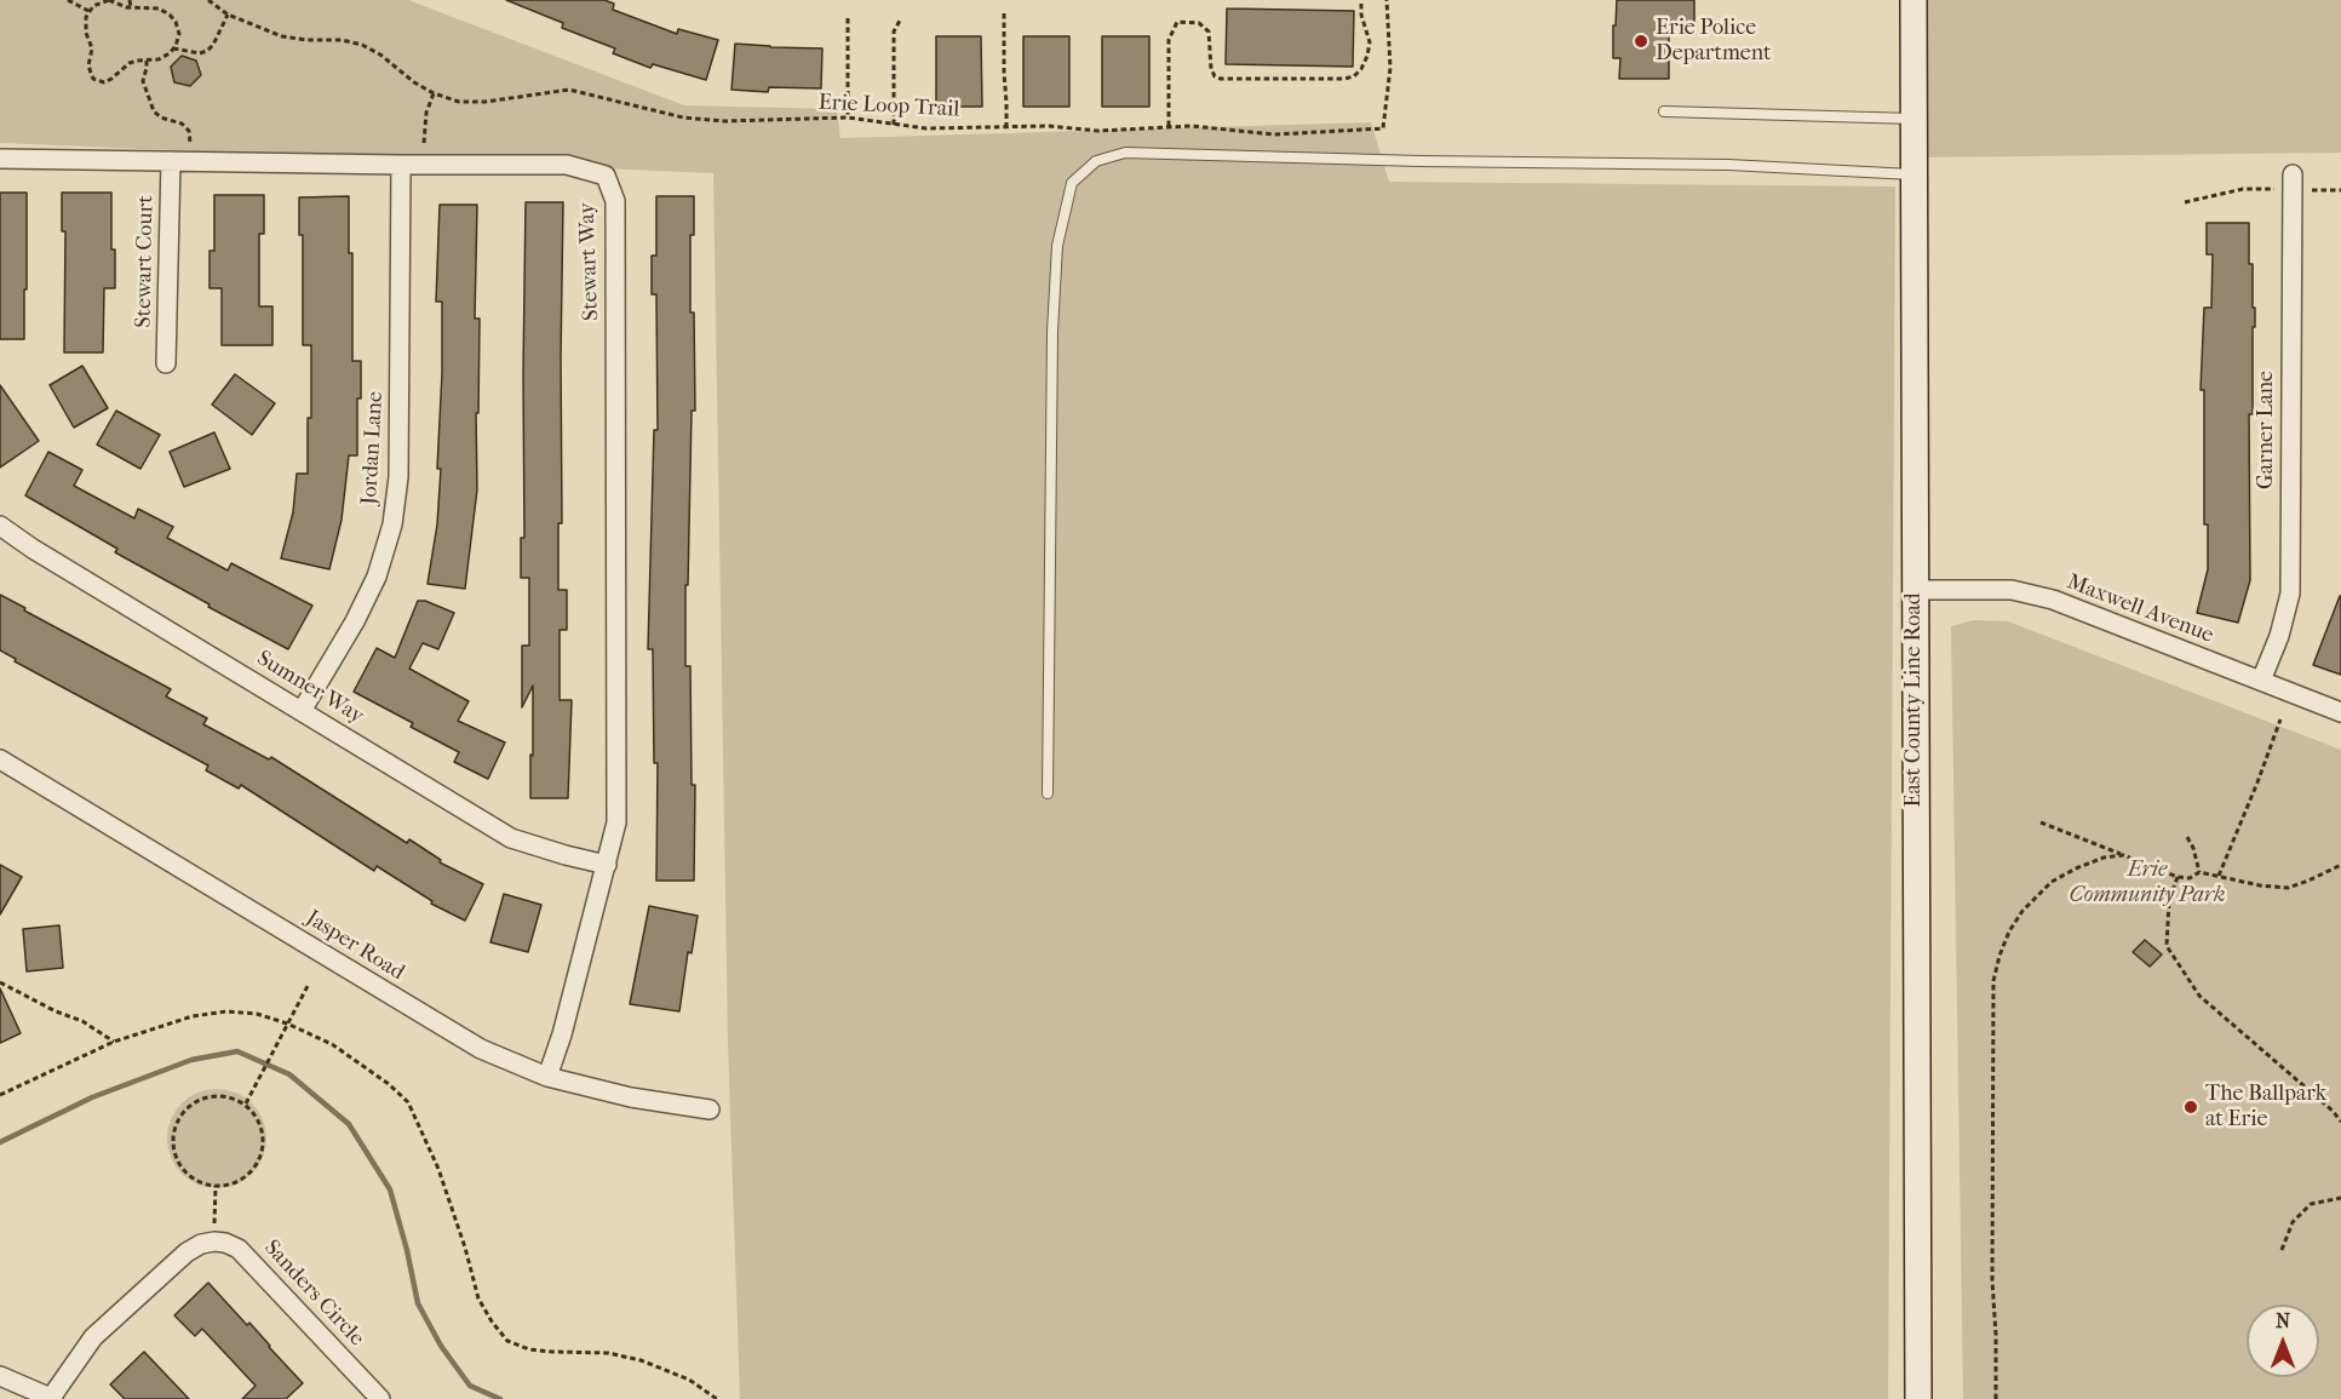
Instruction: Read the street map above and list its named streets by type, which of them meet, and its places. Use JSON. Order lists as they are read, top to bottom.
{
  "streets": {
    "main road": ["East County Line Road"],
    "street": [
      "Stewart Court",
      "Stewart Way",
      "Garner Lane",
      "Jordan Lane",
      "Maxwell Avenue",
      "Sumner Way",
      "Jasper Road",
      "Sanders Circle"
    ],
    "path": ["Erie Loop Trail"]
  },
  "crossings": [
    ["Stewart Court", "Stewart Way"],
    ["Stewart Way", "Jordan Lane"],
    ["Stewart Way", "Sumner Way"],
    ["Garner Lane", "Maxwell Avenue"],
    ["Jordan Lane", "Sumner Way"],
    ["Maxwell Avenue", "East County Line Road"]
  ],
  "parks": ["Erie Community Park"],
  "places": ["Erie Police Department", "The Ballpark at Erie"],
  "north": "top"
}
